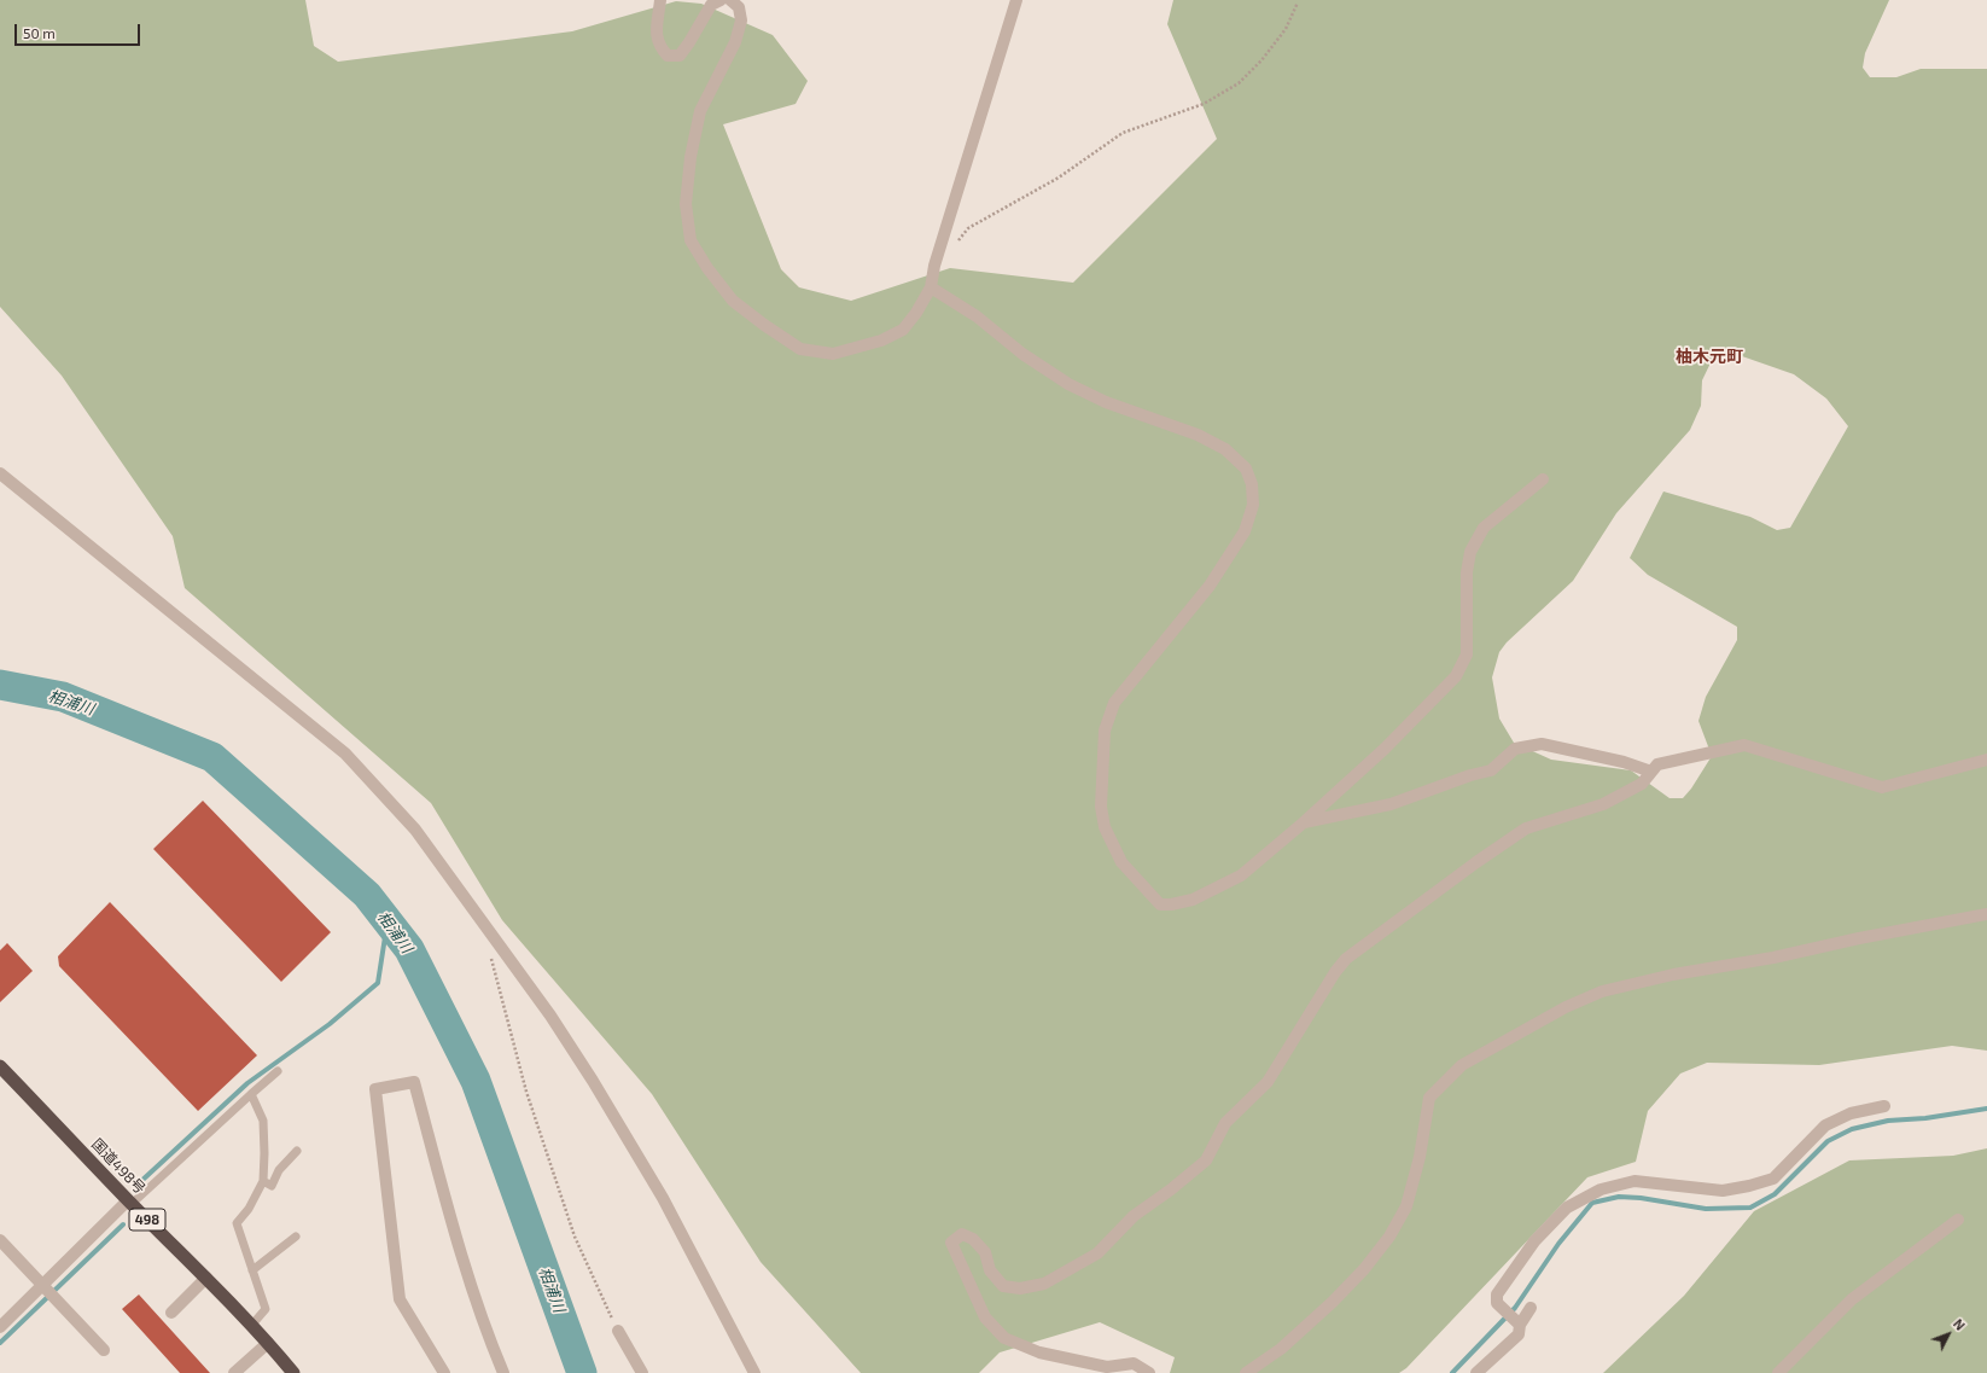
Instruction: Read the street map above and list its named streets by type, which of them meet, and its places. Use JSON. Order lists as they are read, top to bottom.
{
  "streets": {
    "highway": ["国道498号", "498"]
  },
  "districts": ["柚木元町"],
  "water": ["相浦川"],
  "scale_bar": "50 m",
  "north": "top right"
}
